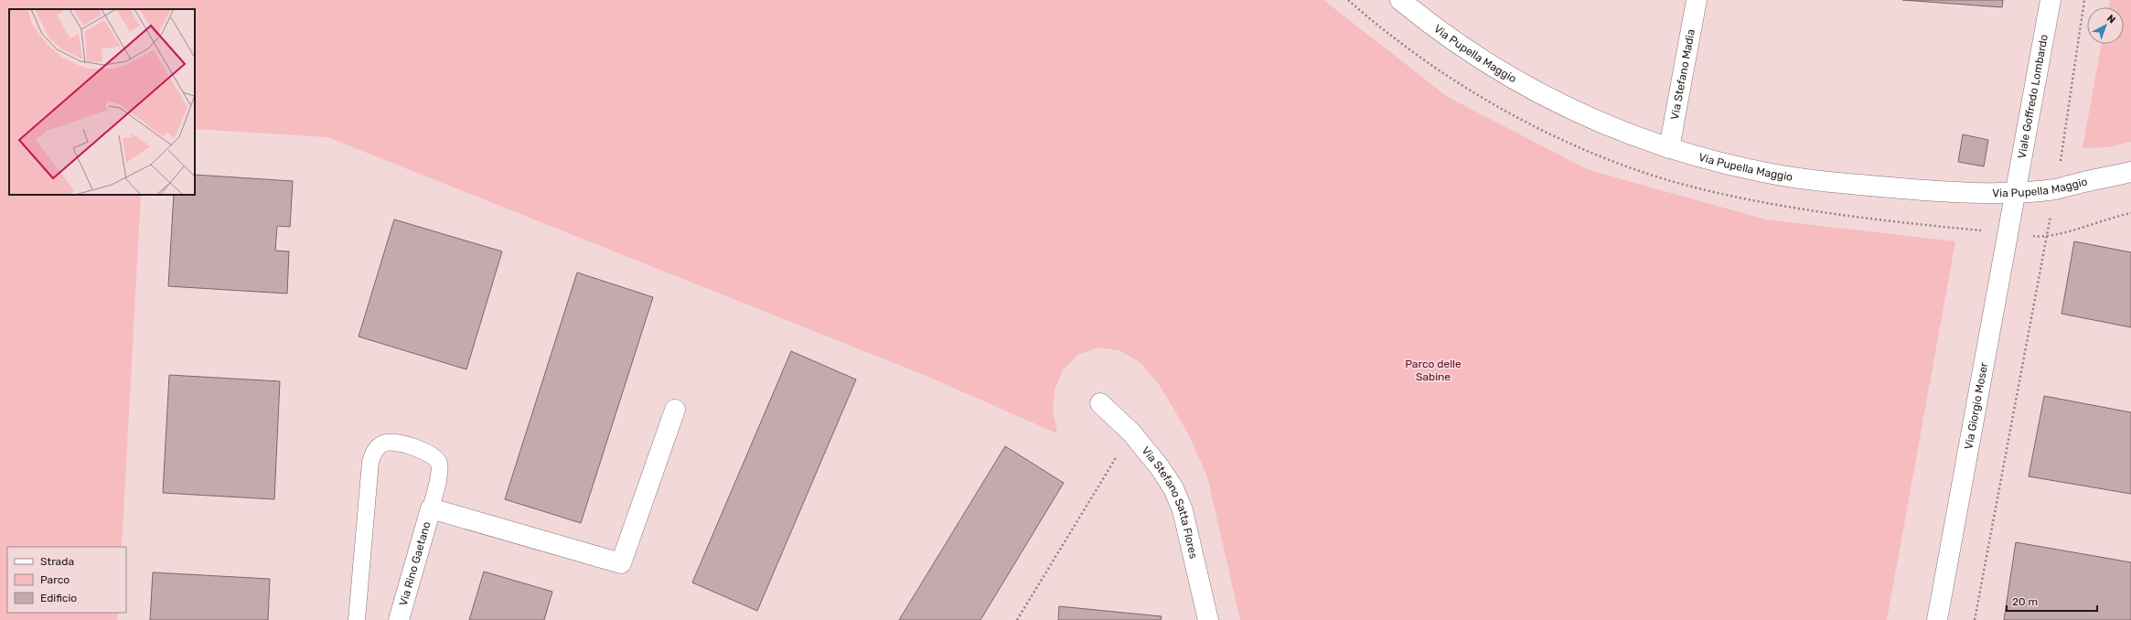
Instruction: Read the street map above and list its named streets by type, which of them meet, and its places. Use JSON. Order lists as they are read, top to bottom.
{
  "streets": {
    "street": [
      "Via Pupella Maggio",
      "Via Stefano Madia",
      "Viale Goffredo Lombardo",
      "Via Giorgio Moser",
      "Via Stefano Satta Flores",
      "Via Rino Gaetano"
    ]
  },
  "crossings": [
    ["Via Pupella Maggio", "Via Stefano Madia"],
    ["Via Pupella Maggio", "Viale Goffredo Lombardo"],
    ["Via Pupella Maggio", "Via Giorgio Moser"],
    ["Viale Goffredo Lombardo", "Via Giorgio Moser"]
  ],
  "parks": ["Parco delle Sabine"],
  "legend": ["Strada", "Parco", "Edificio"],
  "scale_bar": "20 m",
  "north": "top right"
}
